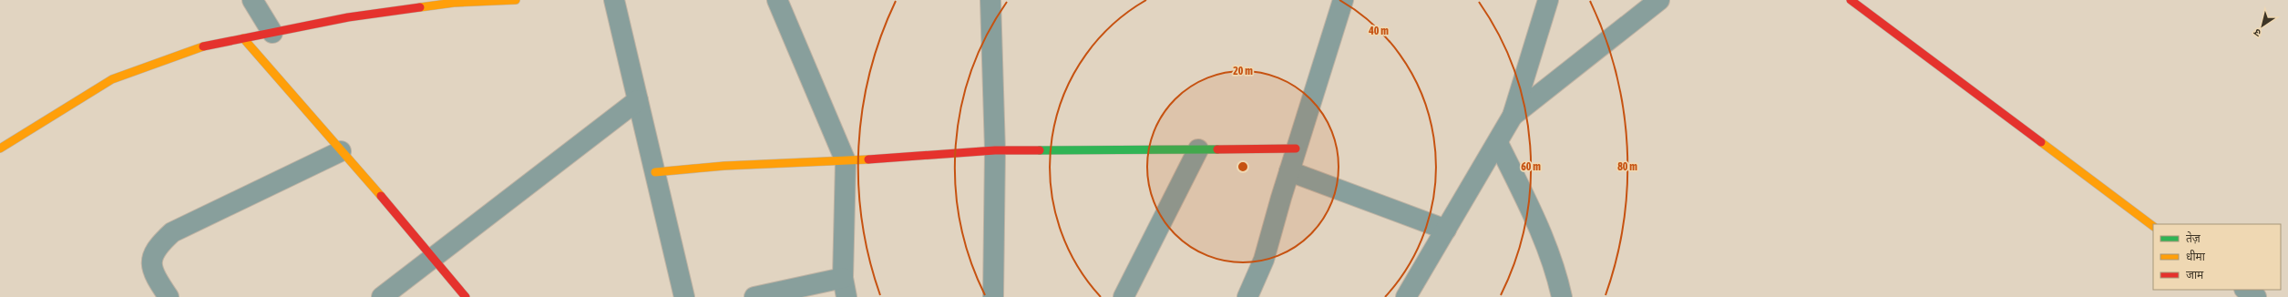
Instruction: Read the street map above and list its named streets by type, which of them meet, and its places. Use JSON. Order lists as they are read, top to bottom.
{
  "legend": ["तेज़", "धीमा", "जाम"],
  "north": "bottom left",
  "rings": [
    "40 m",
    "20 m",
    "60 m",
    "80 m"
  ]
}
